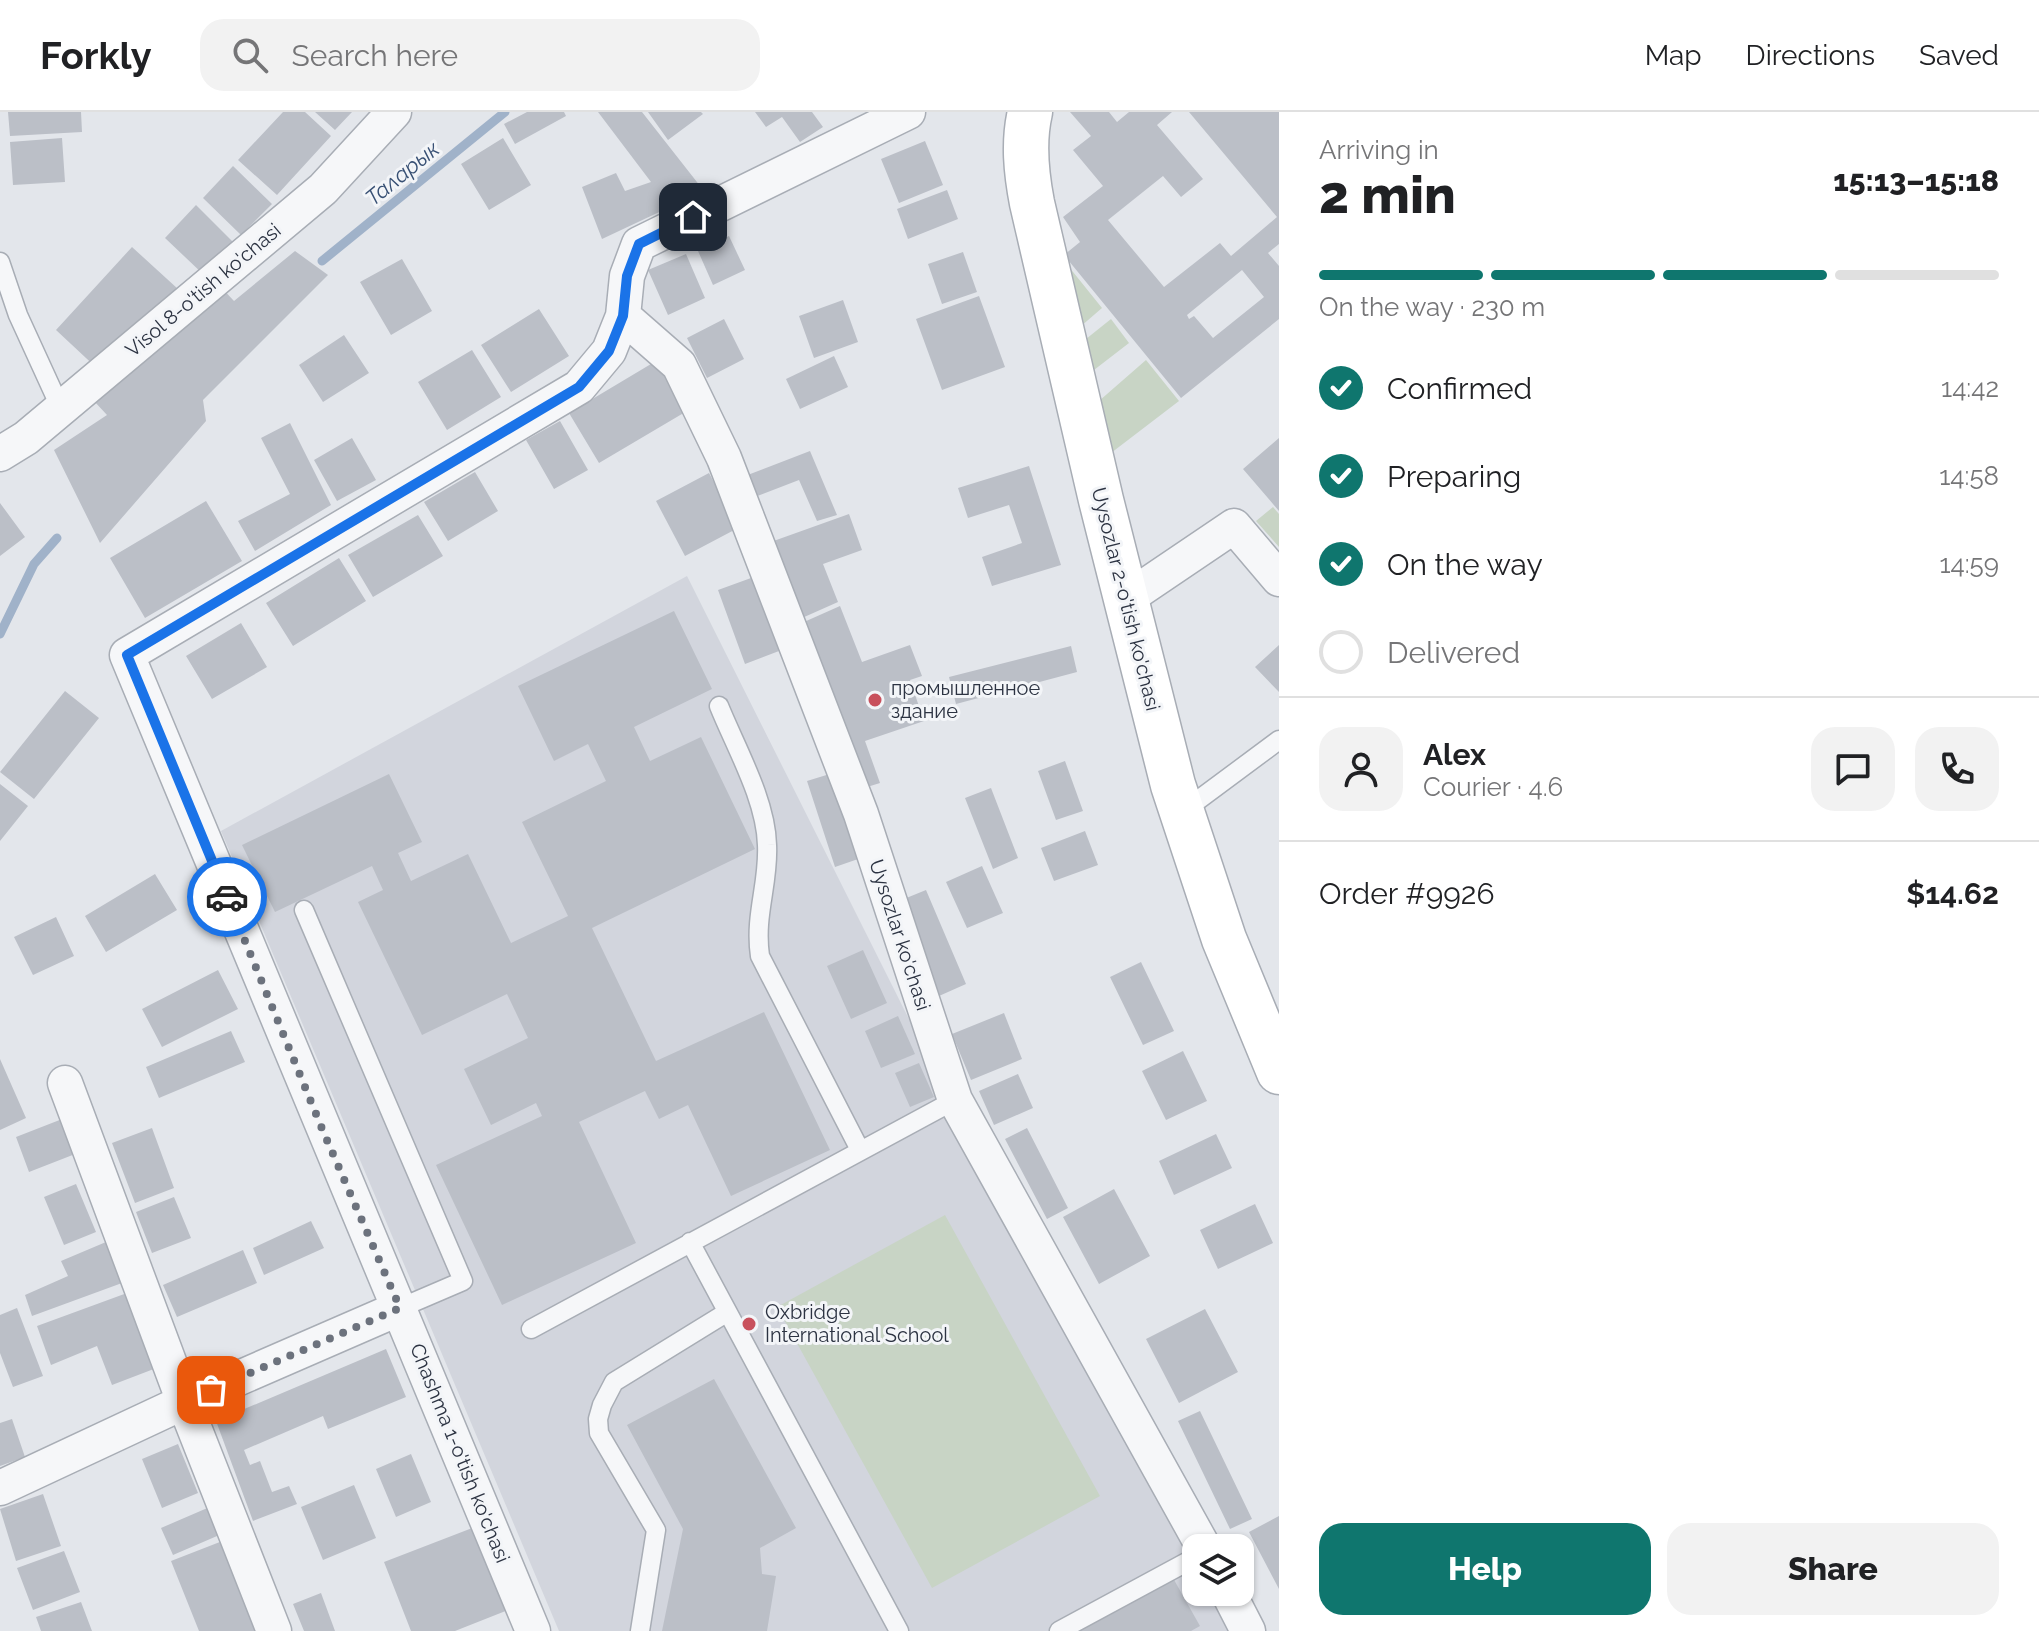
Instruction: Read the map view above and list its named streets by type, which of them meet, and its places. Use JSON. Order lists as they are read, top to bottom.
{
  "streets": {
    "street": [
      "Visol 8-o'tish ko'chasi",
      "Uysozlar 2-o'tish ko'chasi",
      "Uysozlar ko'chasi",
      "Chashma 1-o'tish ko'chasi"
    ]
  },
  "crossings": [
    ["Uysozlar ko'chasi", "Chashma 1-o'tish ko'chasi"]
  ],
  "water": ["Таларык"],
  "places": ["промышленное здание", "Oxbridge International School"],
  "page": {
    "header": "Forkly",
    "search": "Search here",
    "nav": ["Map", "Directions", "Saved"],
    "heading": ["2 min", "Arriving in", "15:13–15:18"],
    "panel": [
      "Alex",
      "Courier · 4.6",
      "Order #9926",
      "$14.62"
    ],
    "bar": "On the way · 230 m",
    "list": [
      ["Confirmed", "14:42"],
      ["Preparing", "14:58"],
      ["On the way", "14:59"],
      "Delivered"
    ],
    "buttons": ["Help", "Share"]
  }
}
